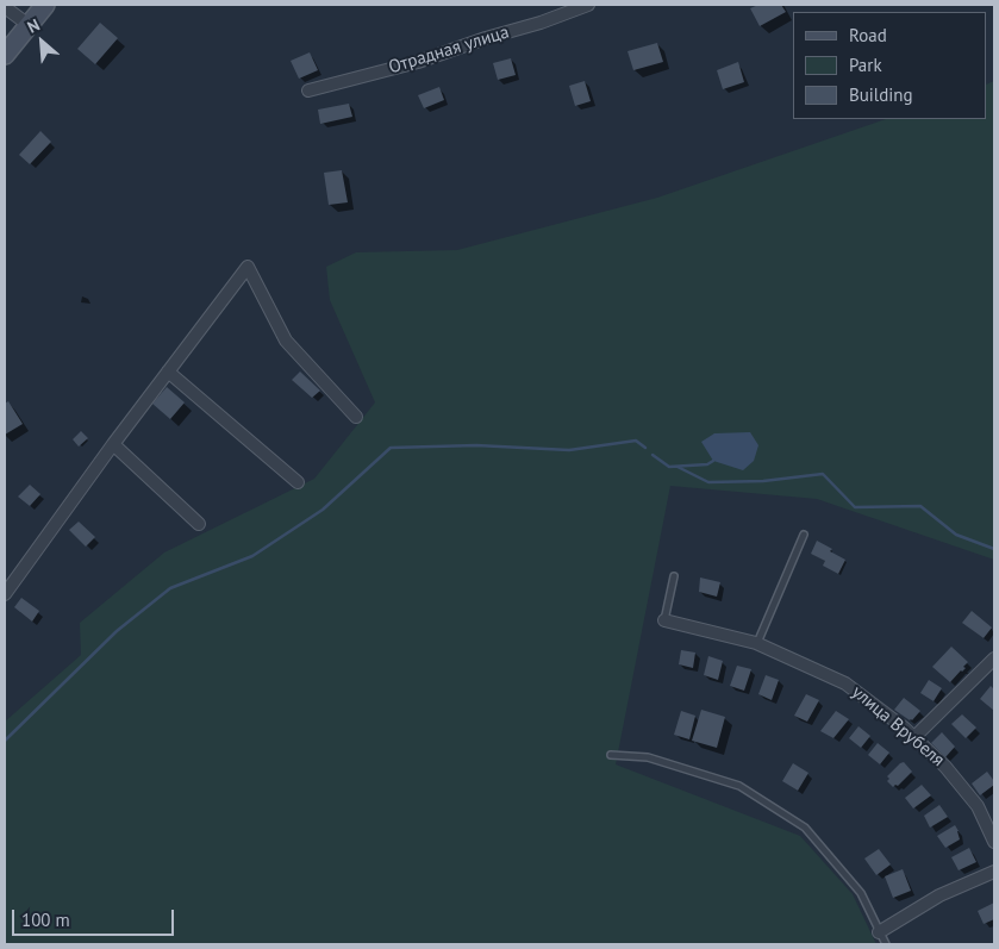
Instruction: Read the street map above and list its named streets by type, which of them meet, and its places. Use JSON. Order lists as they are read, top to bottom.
{
  "streets": {
    "street": ["Отрадная улица", "улица Врубеля"]
  },
  "legend": ["Road", "Park", "Building"],
  "scale_bar": "100 m",
  "north": "top left"
}
